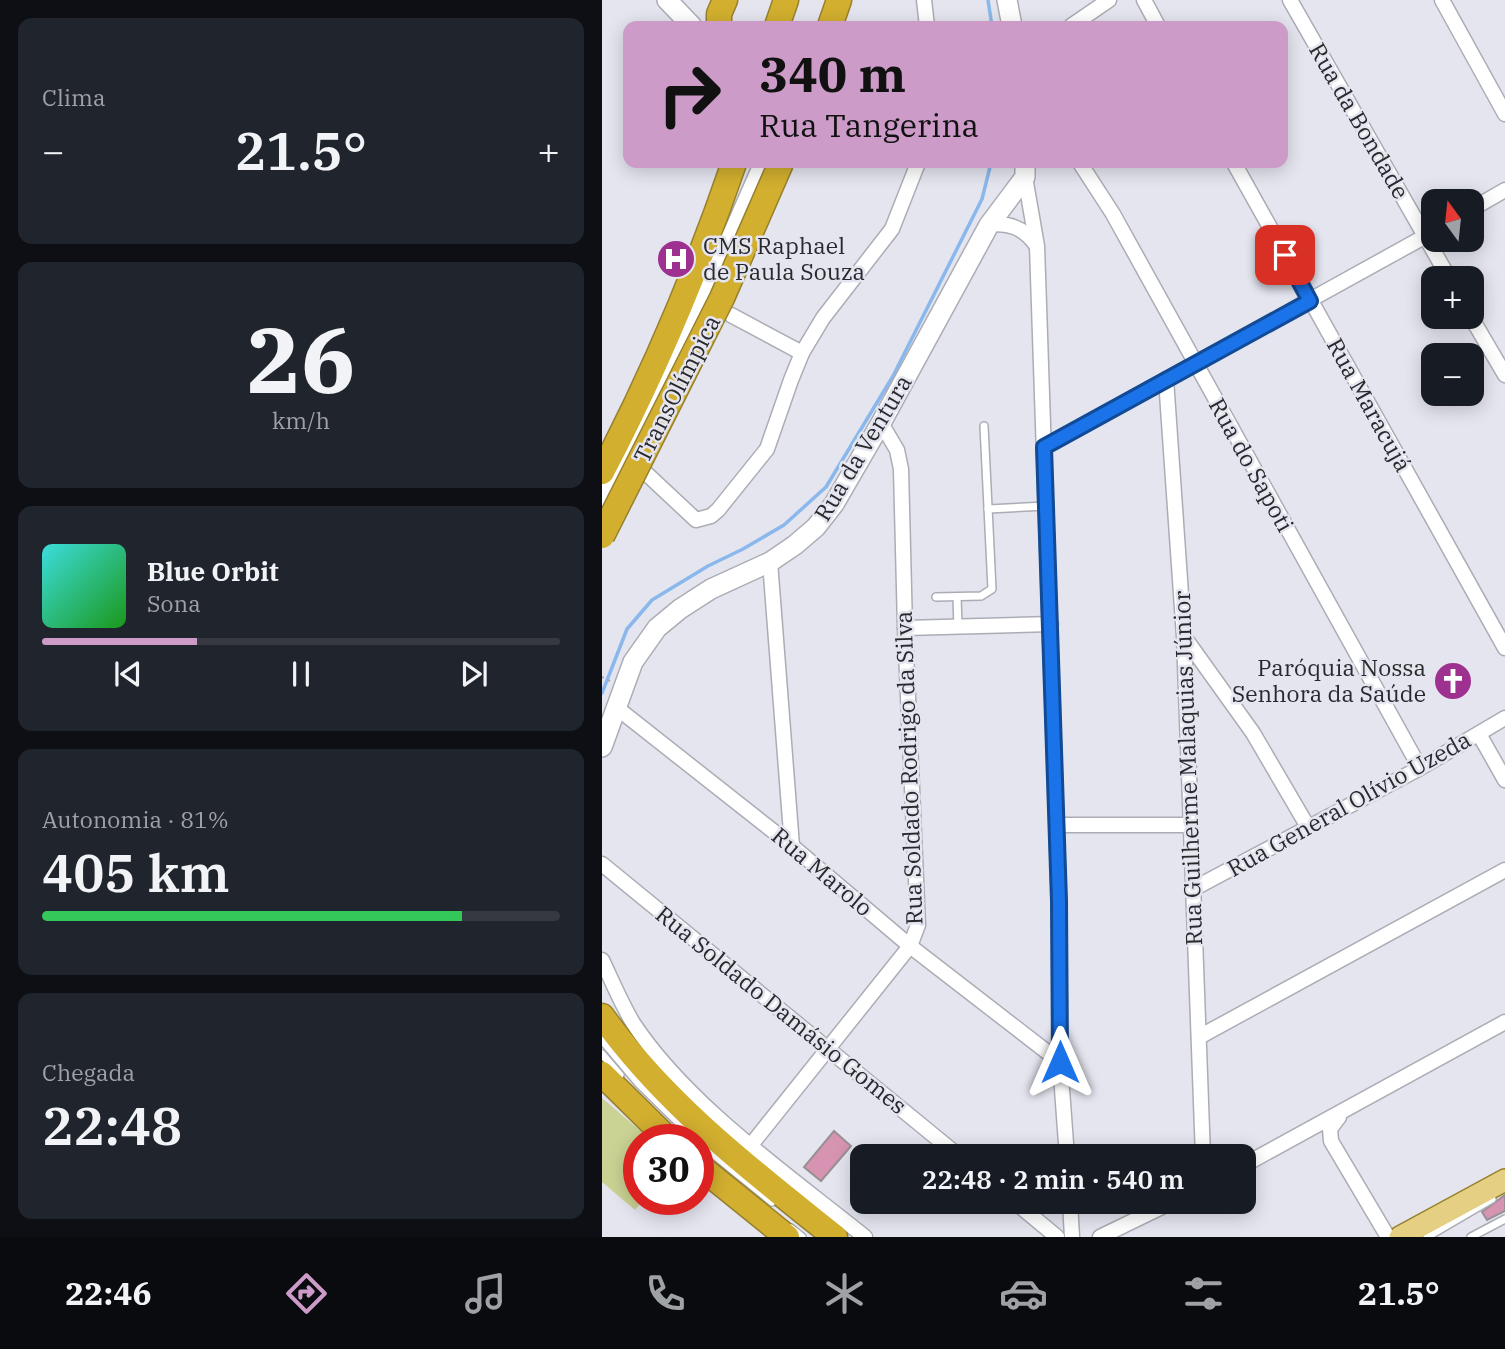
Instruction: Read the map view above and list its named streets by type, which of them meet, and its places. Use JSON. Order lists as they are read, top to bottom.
{
  "streets": {
    "highway": ["TransOlímpica"],
    "street": [
      "Rua da Bondade",
      "Rua Maracujá",
      "Rua da Ventura",
      "Rua do Sapoti",
      "Rua Soldado Rodrigo da Silva",
      "Rua Guilherme Malaquias Júnior",
      "Rua General Olívio Uzeda",
      "Rua Marolo",
      "Rua Soldado Damásio Gomes"
    ]
  },
  "crossings": [
    ["Rua da Ventura", "Rua Soldado Rodrigo da Silva"],
    ["Rua da Ventura", "Rua Marolo"],
    ["Rua do Sapoti", "Rua General Olívio Uzeda"],
    ["Rua Soldado Rodrigo da Silva", "Rua Marolo"],
    ["Rua Soldado Rodrigo da Silva", "Rua Soldado Damásio Gomes"],
    ["Rua Guilherme Malaquias Júnior", "Rua General Olívio Uzeda"]
  ],
  "places": {
    "hospital": ["CMS Raphael de Paula Souza"],
    "church": ["Paróquia Nossa Senhora da Saúde"]
  },
  "north": "top",
  "page": {
    "tile": [
      "Clima",
      ["26", "km/h"],
      ["Autonomia · 81%", "405 km"],
      ["Chegada", "22:48"]
    ],
    "turn": ["340 m", "Rua Tangerina"],
    "heat": ["−", "21.5°", "+"],
    "map_buttons": ["+", "−"],
    "song": ["Blue Orbit", "Sona"],
    "limit": "30",
    "trip": "22:48 · 2 min · 540 m",
    "tabs": ["22:46", "21.5°"]
  }
}
